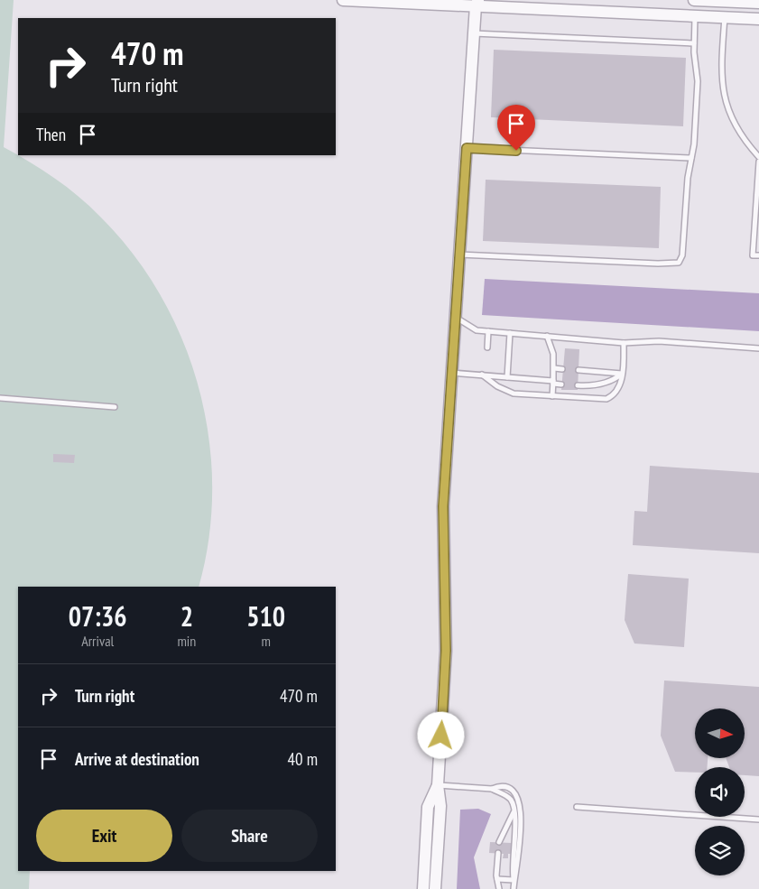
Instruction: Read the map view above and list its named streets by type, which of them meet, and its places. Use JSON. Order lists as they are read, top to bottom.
{
  "north": "right",
  "page": {
    "turn": ["470 m", "Turn right"],
    "then": "Then",
    "eta": [
      "07:36",
      "Arrival",
      "2",
      "min",
      "510",
      "m"
    ],
    "list": [
      {
        "name": "Turn right",
        "value": "470 m"
      },
      {
        "name": "Arrive at destination",
        "value": "40 m"
      }
    ],
    "buttons": ["Exit", "Share"]
  }
}
